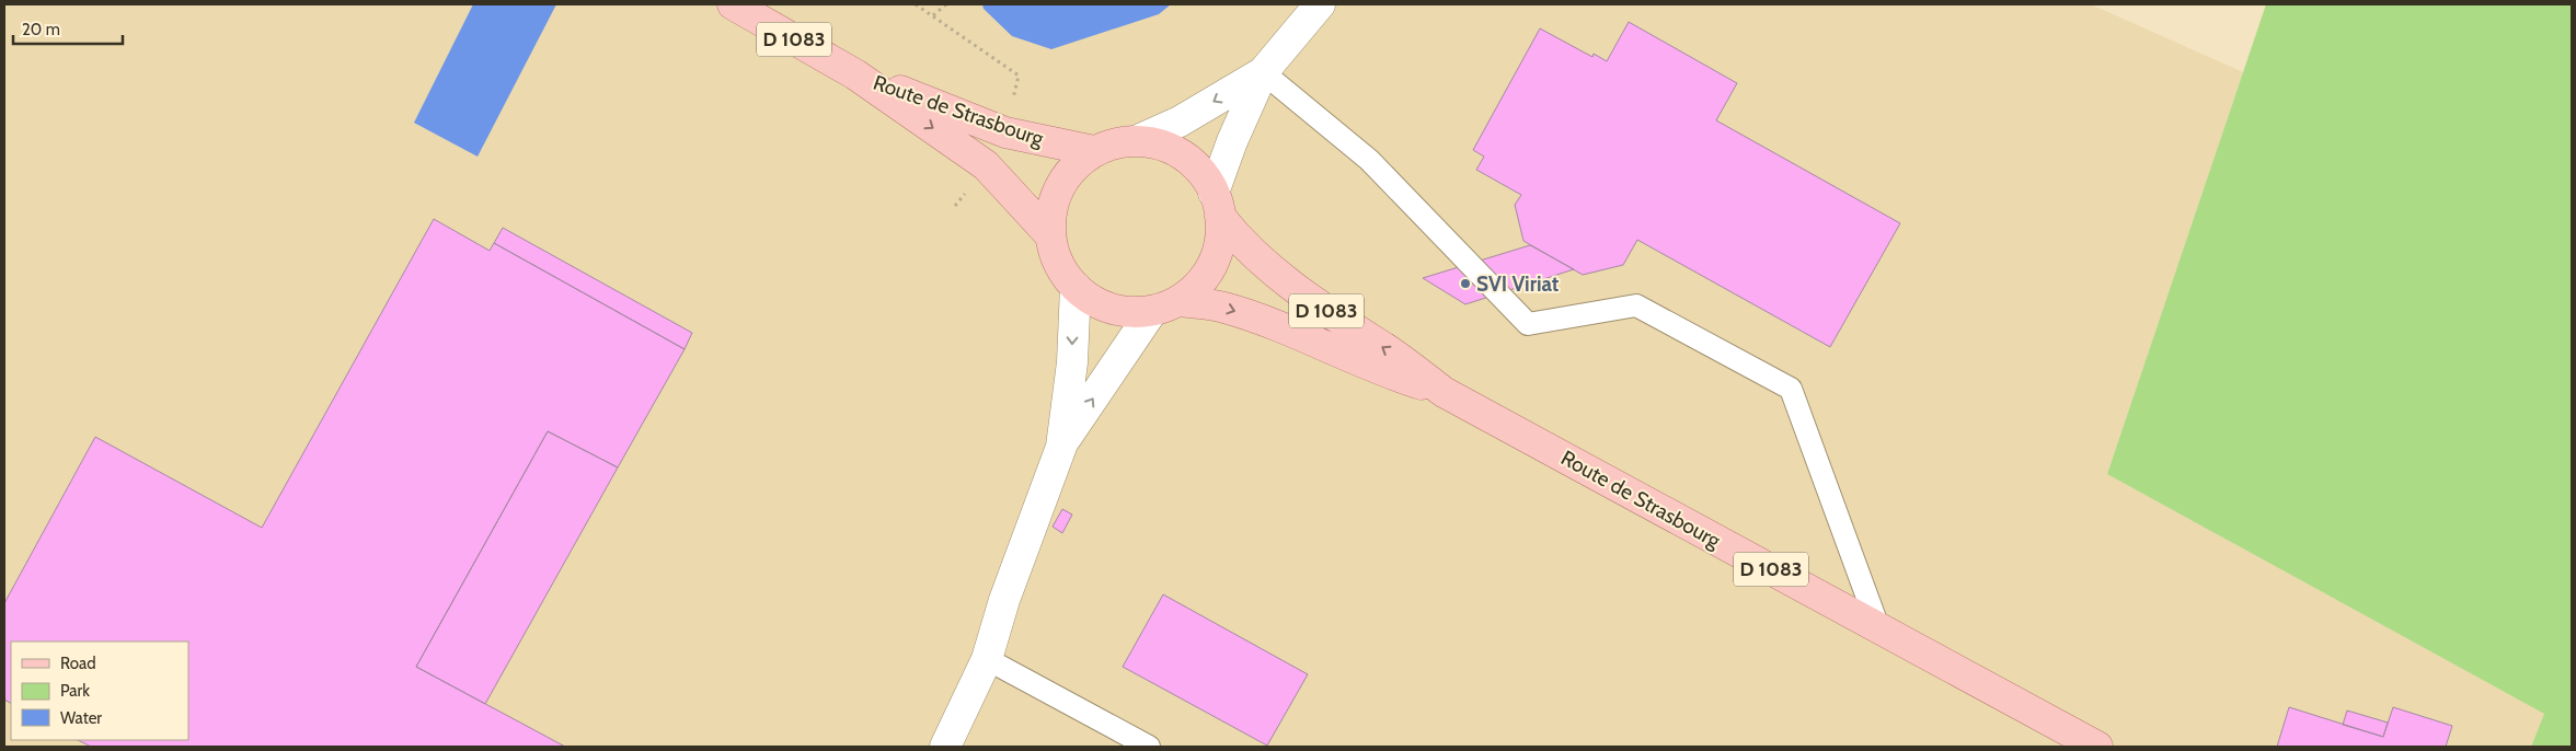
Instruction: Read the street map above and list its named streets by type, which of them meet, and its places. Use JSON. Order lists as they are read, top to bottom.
{
  "streets": {
    "main road": ["D 1083", "Route de Strasbourg"]
  },
  "places": ["SVI Viriat"],
  "legend": ["Road", "Park", "Water"],
  "scale_bar": "20 m"
}
